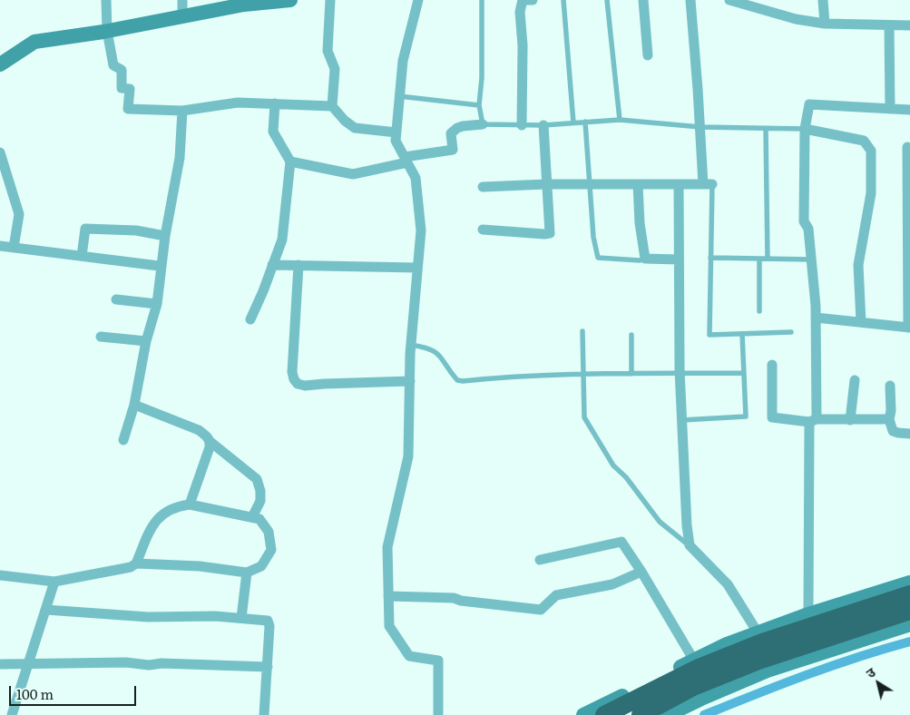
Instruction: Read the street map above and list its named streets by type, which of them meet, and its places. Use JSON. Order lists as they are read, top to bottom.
{
  "scale_bar": "100 m",
  "north": "top left"
}
